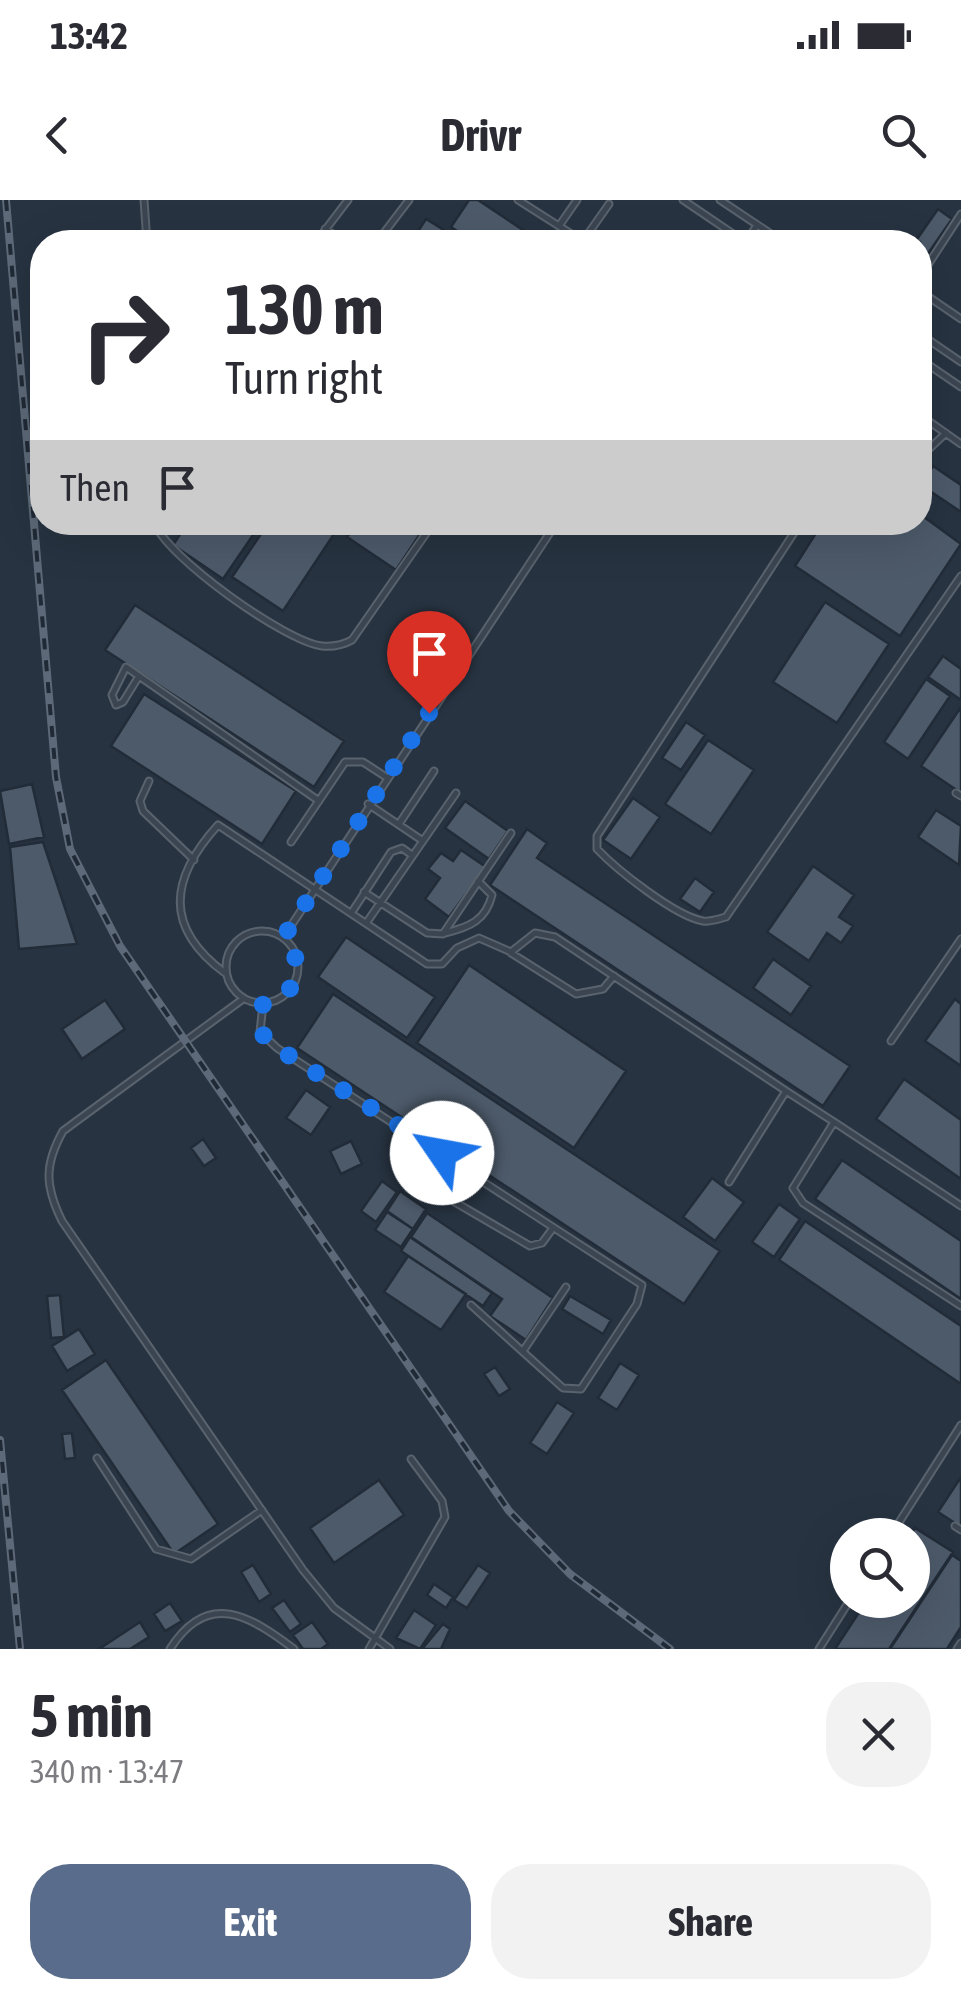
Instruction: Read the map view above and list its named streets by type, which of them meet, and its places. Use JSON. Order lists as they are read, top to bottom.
{
  "page": {
    "status": "13:42",
    "header": "Drivr",
    "turn": ["130 m", "Turn right"],
    "then": "Then",
    "heading": ["5 min", "340 m · 13:47"],
    "buttons": ["Exit", "Share"]
  }
}
